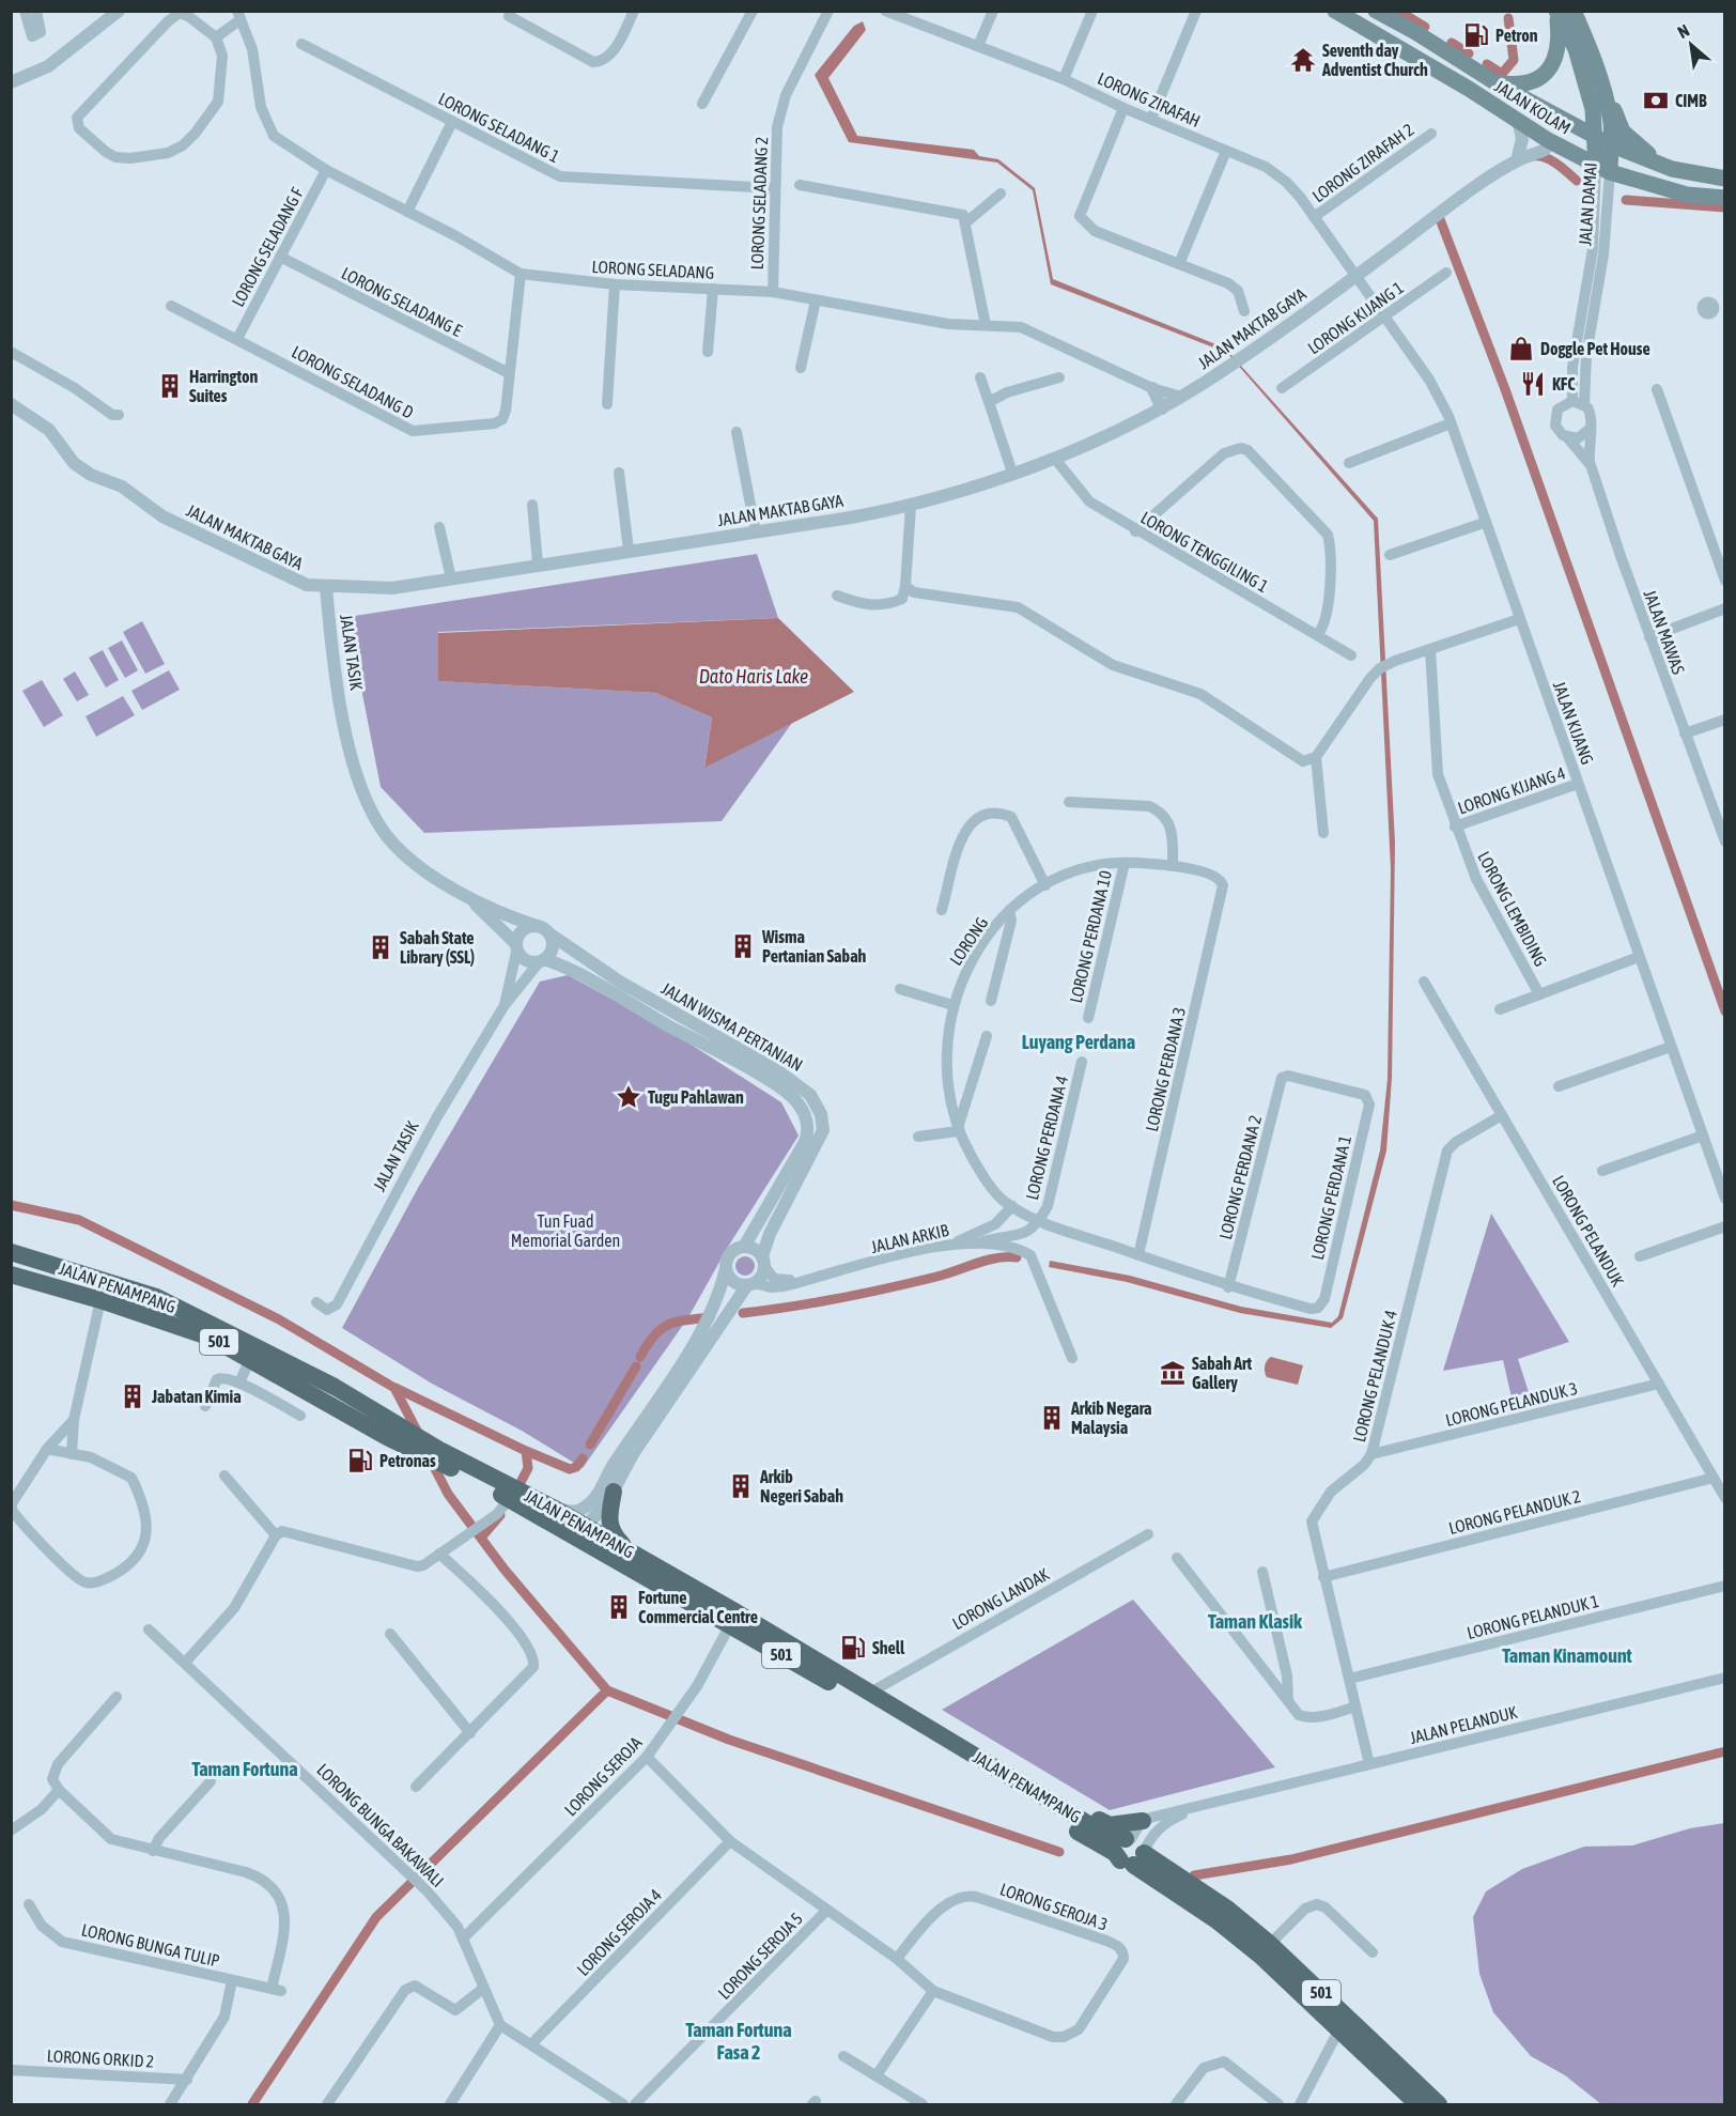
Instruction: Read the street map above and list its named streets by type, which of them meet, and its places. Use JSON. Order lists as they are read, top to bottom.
{
  "streets": {
    "main road": [
      "JALAN KOLAM",
      "JALAN DAMAI",
      "JALAN PENAMPANG",
      "501"
    ],
    "street": [
      "LORONG ZIRAFAH",
      "LORONG SELADANG 1",
      "LORONG ZIRAFAH 2",
      "LORONG SELADANG 2",
      "LORONG SELADANG F",
      "LORONG SELADANG",
      "LORONG SELADANG E",
      "LORONG KIJANG 1",
      "JALAN MAKTAB GAYA",
      "LORONG SELADANG D",
      "LORONG TENGGILING 1",
      "JALAN MAWAS",
      "JALAN TASIK",
      "JALAN KIJANG",
      "LORONG KIJANG 4",
      "LORONG LEMBIDING",
      "LORONG PERDANA 10",
      "LORONG",
      "JALAN WISMA PERTANIAN",
      "LORONG PERDANA 3",
      "LORONG PERDANA 4",
      "LORONG PERDANA 2",
      "LORONG PERDANA 1",
      "LORONG PELANDUK",
      "JALAN ARKIB",
      "LORONG PELANDUK 4",
      "LORONG PELANDUK 3",
      "LORONG PELANDUK 2",
      "LORONG LANDAK",
      "LORONG PELANDUK 1",
      "JALAN PELANDUK",
      "LORONG SEROJA",
      "LORONG BUNGA BAKAWALI",
      "LORONG SEROJA 3",
      "LORONG SEROJA 4",
      "LORONG BUNGA TULIP",
      "LORONG SEROJA 5",
      "LORONG ORKID 2"
    ]
  },
  "crossings": [
    ["LORONG ZIRAFAH", "LORONG ZIRAFAH 2"],
    ["LORONG ZIRAFAH", "JALAN MAKTAB GAYA"],
    ["LORONG ZIRAFAH", "JALAN KIJANG"],
    ["JALAN KOLAM", "JALAN DAMAI"],
    ["JALAN KOLAM", "JALAN MAKTAB GAYA"],
    ["LORONG SELADANG 1", "LORONG SELADANG 2"],
    ["LORONG SELADANG 2", "LORONG SELADANG"],
    ["JALAN DAMAI", "JALAN MAWAS"],
    ["LORONG SELADANG F", "LORONG SELADANG"],
    ["LORONG SELADANG F", "LORONG SELADANG E"],
    ["LORONG SELADANG F", "LORONG SELADANG D"],
    ["LORONG SELADANG", "JALAN MAKTAB GAYA"],
    ["LORONG SELADANG", "LORONG SELADANG D"],
    ["LORONG SELADANG E", "LORONG SELADANG D"],
    ["LORONG KIJANG 1", "JALAN KIJANG"],
    ["JALAN MAKTAB GAYA", "LORONG TENGGILING 1"],
    ["JALAN MAKTAB GAYA", "JALAN TASIK"],
    ["JALAN MAKTAB GAYA", "JALAN KIJANG"],
    ["JALAN TASIK", "JALAN WISMA PERTANIAN"],
    ["JALAN KIJANG", "LORONG KIJANG 4"],
    ["LORONG KIJANG 4", "LORONG LEMBIDING"],
    ["LORONG PERDANA 10", "LORONG"],
    ["LORONG", "LORONG PERDANA 3"],
    ["JALAN WISMA PERTANIAN", "JALAN ARKIB"],
    ["LORONG PERDANA 2", "LORONG PERDANA 1"],
    ["LORONG PELANDUK", "LORONG PELANDUK 4"],
    ["LORONG PELANDUK", "LORONG PELANDUK 3"],
    ["LORONG PELANDUK", "LORONG PELANDUK 2"],
    ["JALAN PENAMPANG", "LORONG LANDAK"],
    ["JALAN PENAMPANG", "JALAN PELANDUK"],
    ["JALAN PENAMPANG", "LORONG SEROJA"],
    ["LORONG PELANDUK 4", "LORONG PELANDUK 3"],
    ["LORONG PELANDUK 4", "LORONG PELANDUK 2"],
    ["LORONG PELANDUK 4", "LORONG PELANDUK 1"],
    ["LORONG PELANDUK 4", "JALAN PELANDUK"],
    ["LORONG SEROJA", "LORONG BUNGA BAKAWALI"],
    ["LORONG SEROJA", "LORONG SEROJA 3"],
    ["LORONG SEROJA 3", "LORONG SEROJA 4"],
    ["LORONG SEROJA 3", "LORONG SEROJA 5"]
  ],
  "districts": [
    "Luyang Perdana",
    "Taman Klasik",
    "Taman Kinamount",
    "Taman Fortuna",
    "Taman Fortuna Fasa 2"
  ],
  "water": ["Dato Haris Lake"],
  "parks": ["Tun Fuad Memorial Garden"],
  "places": {
    "fuel station": ["Petron", "Petronas", "Shell"],
    "temple": ["Seventh day Adventist Church"],
    "bank": ["CIMB"],
    "shop": ["Doggle Pet House"],
    "restaurant": ["KFC"],
    "building": [
      "Harrington Suites",
      "Wisma Pertanian Sabah",
      "Sabah State Library (SSL)",
      "Jabatan Kimia",
      "Arkib Negara Malaysia",
      "Arkib Negeri Sabah",
      "Fortune Commercial Centre"
    ],
    "place": ["Tugu Pahlawan"],
    "museum": ["Sabah Art Gallery"]
  },
  "north": "top left"
}
